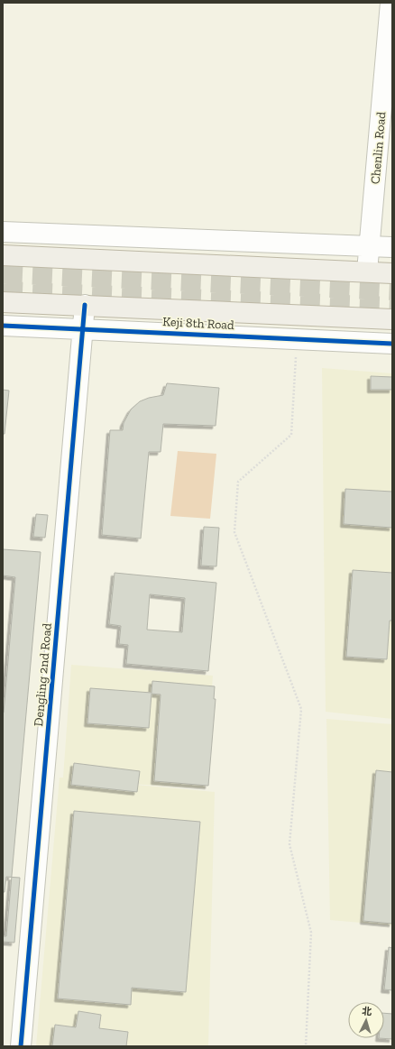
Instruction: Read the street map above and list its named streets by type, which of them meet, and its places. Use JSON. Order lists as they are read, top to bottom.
{
  "streets": {
    "main road": ["Keji 8th Road"],
    "street": ["Chenlin Road", "Dengling 2nd Road"]
  },
  "crossings": [
    ["Keji 8th Road", "Dengling 2nd Road"]
  ],
  "north": "top"
}
